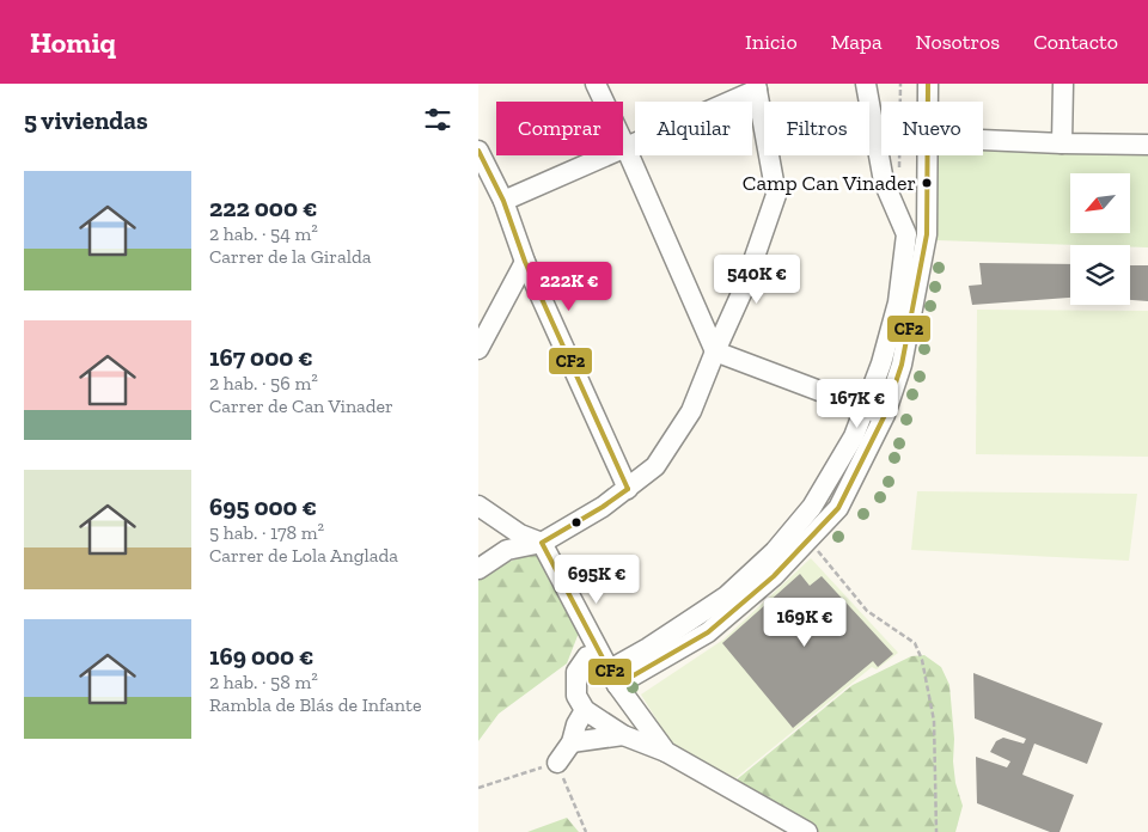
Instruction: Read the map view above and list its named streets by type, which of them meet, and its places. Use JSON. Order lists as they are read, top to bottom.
{
  "places": ["Camp Can Vinader"],
  "lines": ["transit line CF2"],
  "north": "bottom left",
  "page": {
    "header": "Homiq",
    "nav": [
      "Inicio",
      "Mapa",
      "Nosotros",
      "Contacto"
    ],
    "heading": "5 viviendas",
    "chip": [
      "Comprar",
      "Alquilar",
      "Filtros",
      "Nuevo"
    ],
    "list": [
      {
        "name": "222 000 €",
        "note": "2 hab. · 54 m² · Carrer de la Giralda"
      },
      {
        "name": "167 000 €",
        "note": "2 hab. · 56 m² · Carrer de Can Vinader"
      },
      {
        "name": "695 000 €",
        "note": "5 hab. · 178 m² · Carrer de Lola Anglada"
      },
      {
        "name": "169 000 €",
        "note": "2 hab. · 58 m² · Rambla de Blás de Infante"
      }
    ],
    "price": [
      "540K €",
      "222K €",
      "167K €",
      "695K €",
      "169K €"
    ]
  }
}
